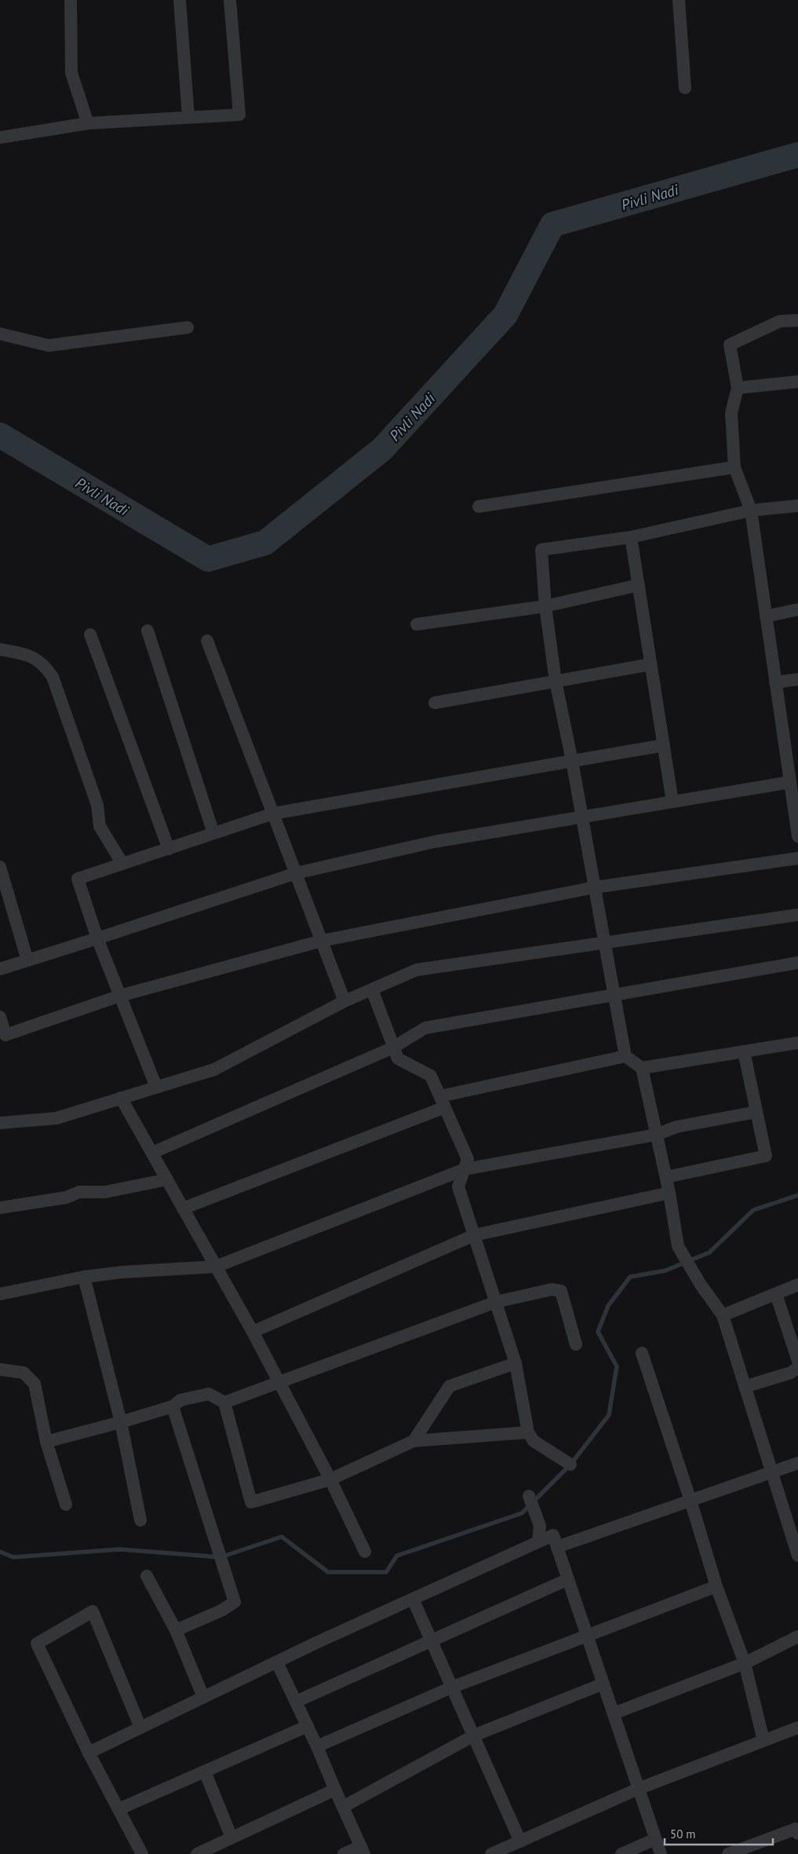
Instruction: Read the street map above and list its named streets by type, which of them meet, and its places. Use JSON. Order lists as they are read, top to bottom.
{
  "water": ["Pivli Nadi"],
  "scale_bar": "50 m"
}
